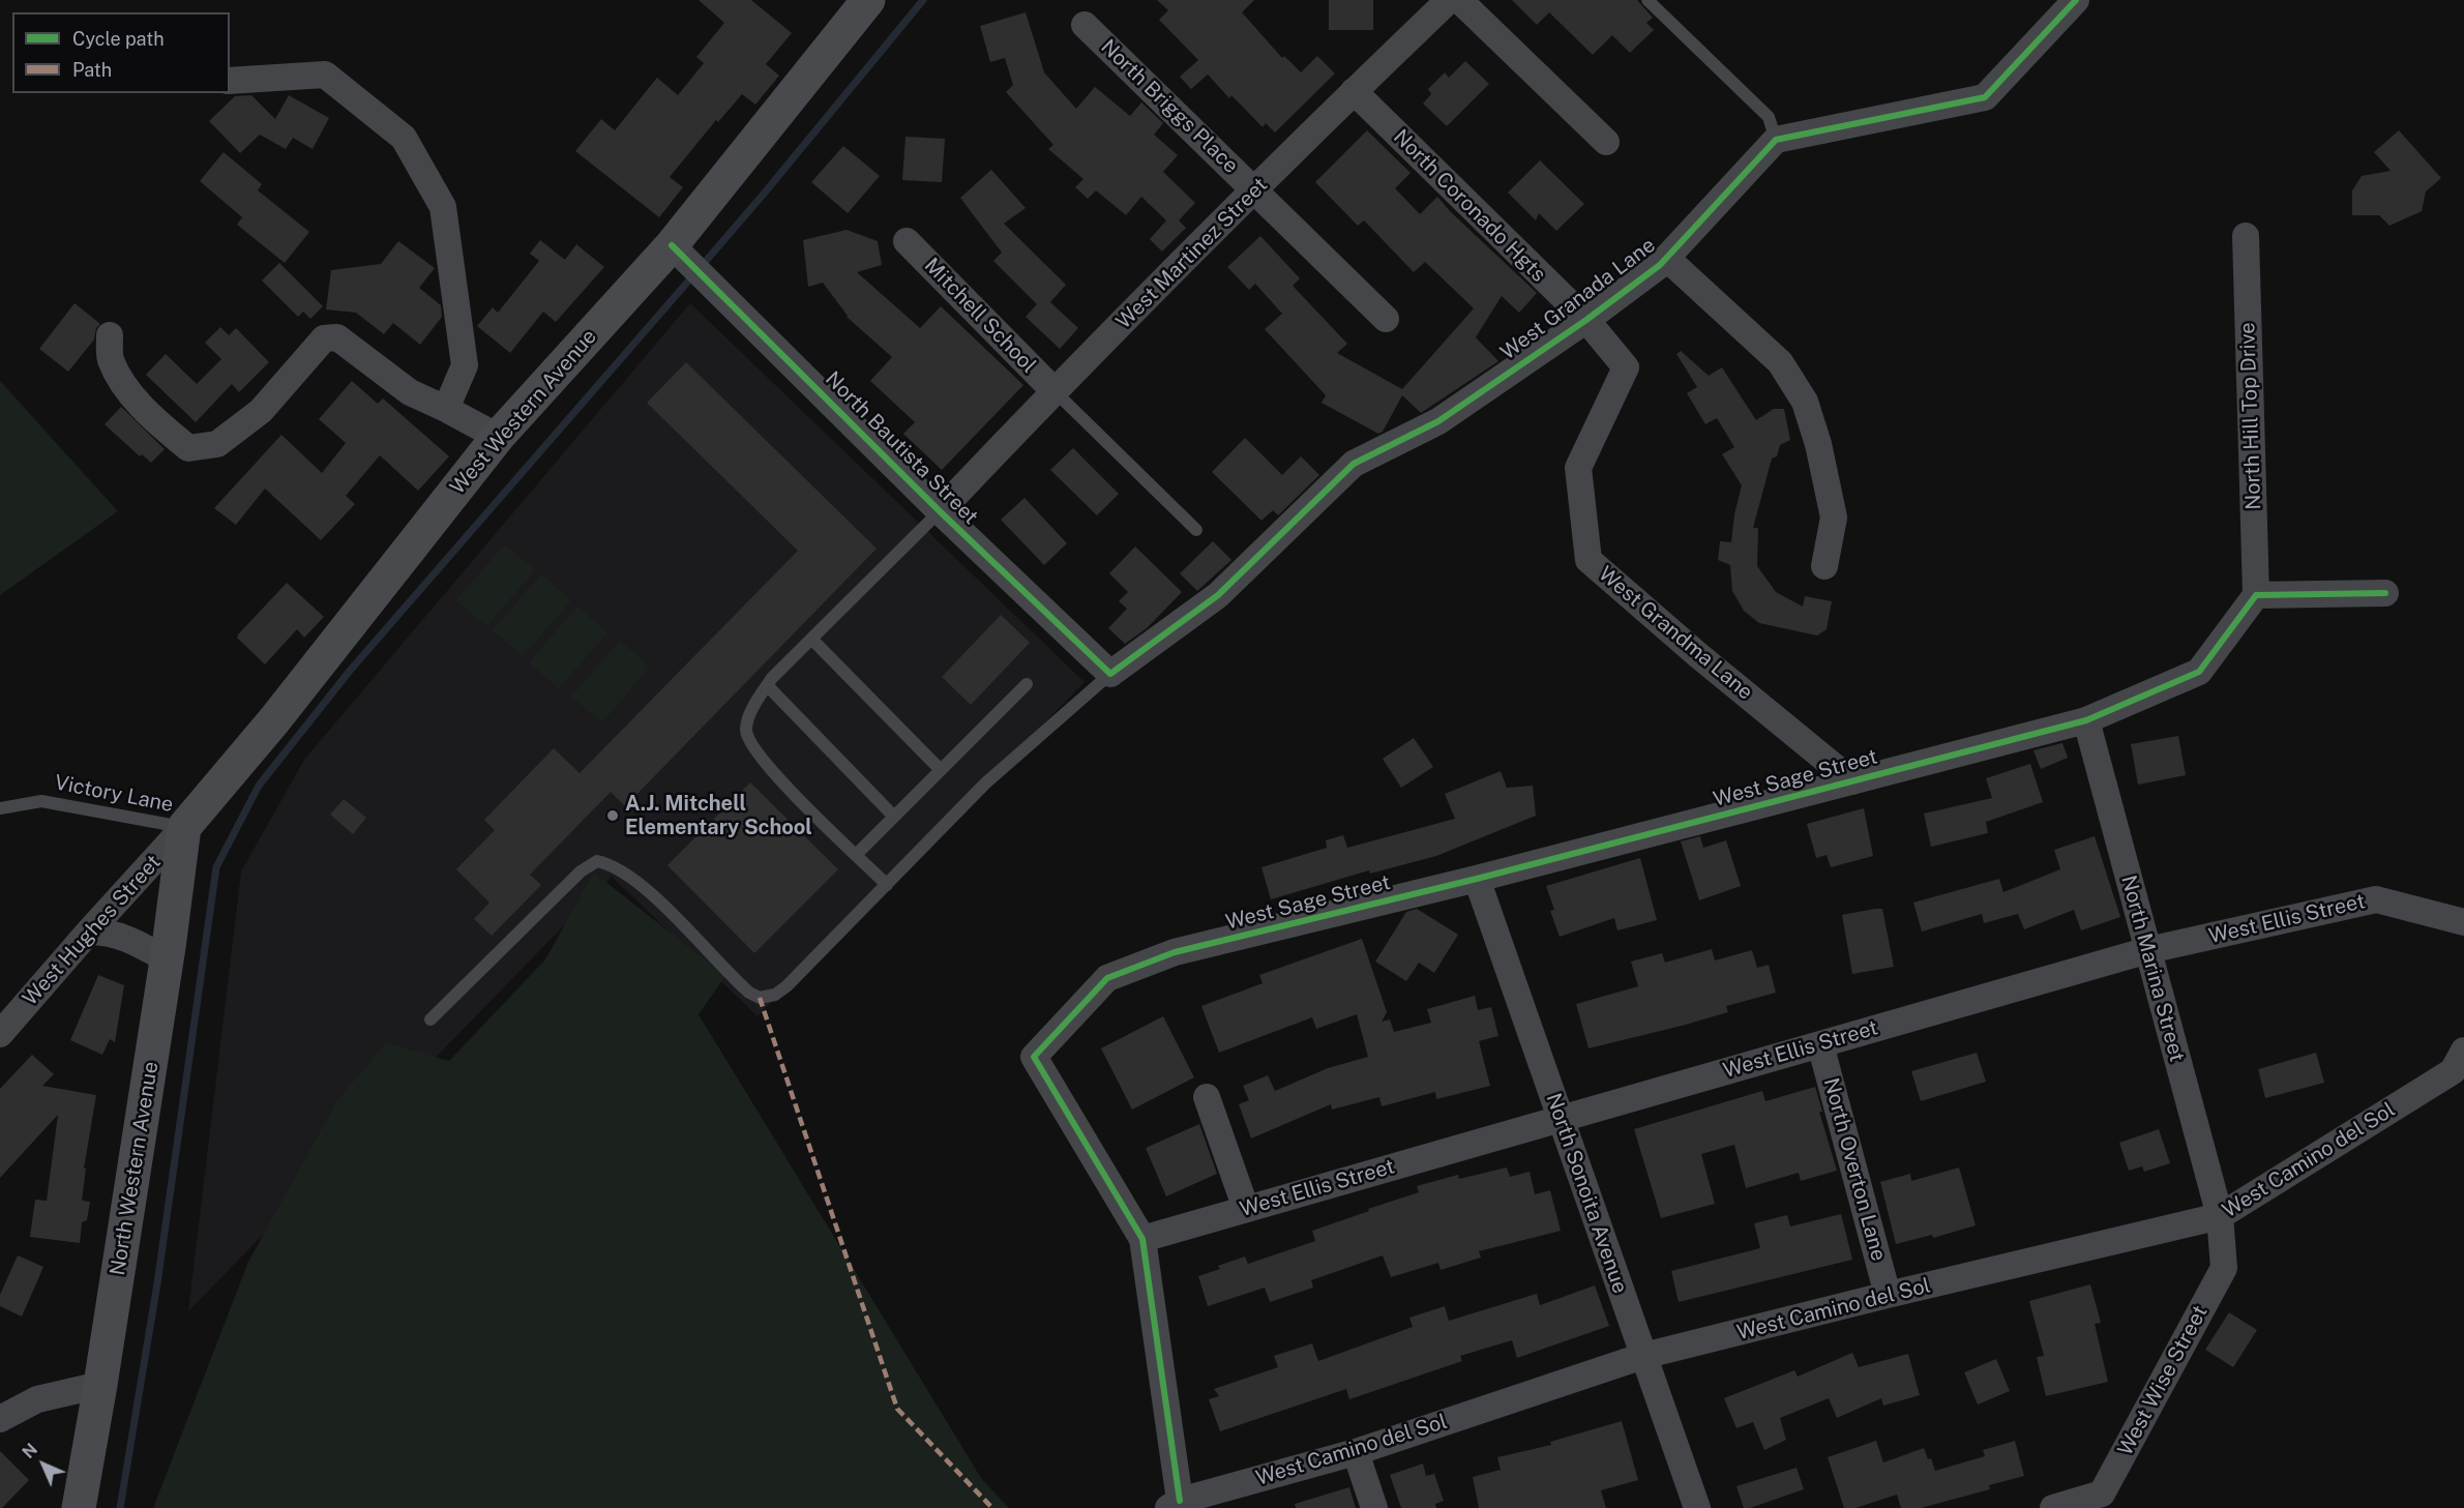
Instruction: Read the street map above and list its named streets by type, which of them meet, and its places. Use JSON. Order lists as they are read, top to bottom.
{
  "streets": {
    "street": [
      "North Briggs Place",
      "North Coronado Hgts",
      "West Martinez Street",
      "West Granada Lane",
      "Mitchell School",
      "West Western Avenue",
      "North Hill Top Drive",
      "North Bautista Street",
      "West Grandma Lane",
      "West Sage Street",
      "West Ellis Street",
      "West Hughes Street",
      "North Marina Street",
      "West Camino del Sol",
      "North Western Avenue",
      "North Overton Lane",
      "North Sonoita Avenue",
      "West Wise Street"
    ],
    "lane": ["Victory Lane"]
  },
  "crossings": [
    ["North Briggs Place", "West Martinez Street"],
    ["North Coronado Hgts", "West Martinez Street"],
    ["North Coronado Hgts", "West Granada Lane"],
    ["North Coronado Hgts", "West Grandma Lane"],
    ["West Martinez Street", "Mitchell School"],
    ["West Martinez Street", "North Bautista Street"],
    ["West Granada Lane", "North Bautista Street"],
    ["West Granada Lane", "West Grandma Lane"],
    ["West Western Avenue", "North Bautista Street"],
    ["West Western Avenue", "Victory Lane"],
    ["West Western Avenue", "West Hughes Street"],
    ["West Western Avenue", "North Western Avenue"],
    ["North Hill Top Drive", "West Sage Street"],
    ["West Grandma Lane", "West Sage Street"],
    ["West Sage Street", "West Ellis Street"],
    ["West Sage Street", "North Marina Street"],
    ["West Sage Street", "North Sonoita Avenue"],
    ["Victory Lane", "West Hughes Street"],
    ["Victory Lane", "North Western Avenue"],
    ["West Ellis Street", "North Marina Street"],
    ["West Ellis Street", "North Overton Lane"],
    ["West Ellis Street", "North Sonoita Avenue"],
    ["West Hughes Street", "North Western Avenue"],
    ["North Marina Street", "West Camino del Sol"],
    ["North Marina Street", "West Wise Street"],
    ["West Camino del Sol", "North Overton Lane"],
    ["West Camino del Sol", "North Sonoita Avenue"],
    ["West Camino del Sol", "West Wise Street"]
  ],
  "places": ["A.J. Mitchell Elementary School"],
  "legend": ["Cycle path", "Path"],
  "north": "top left"
}
